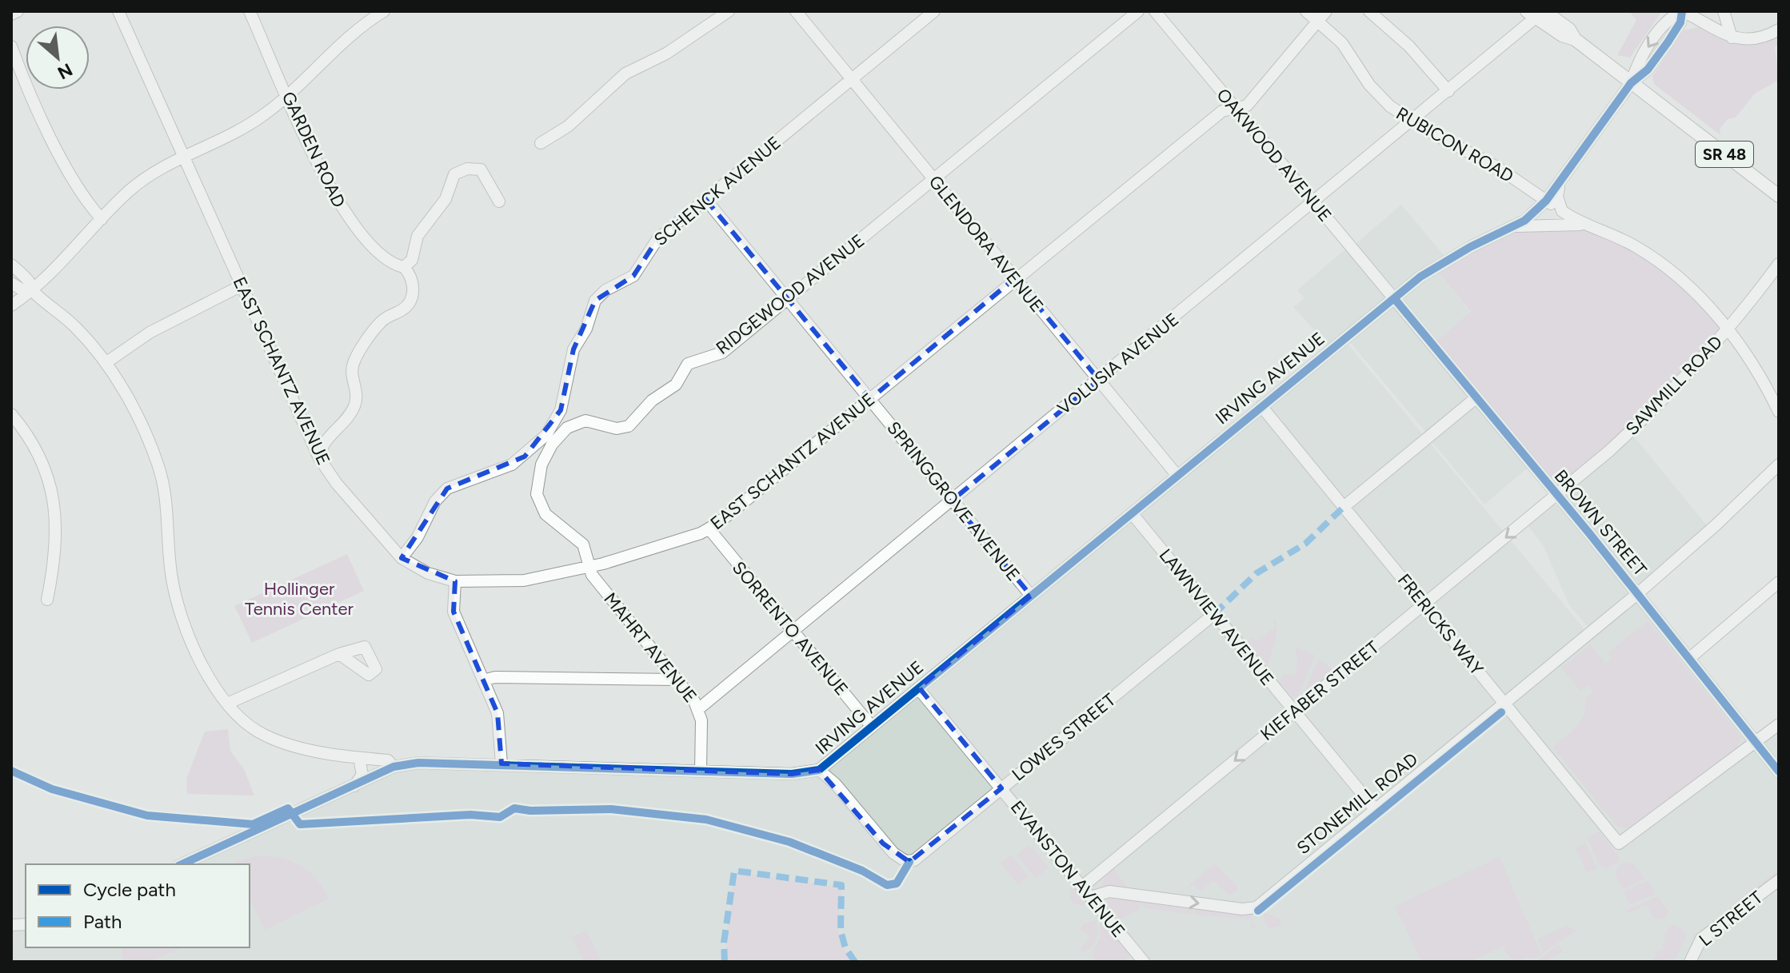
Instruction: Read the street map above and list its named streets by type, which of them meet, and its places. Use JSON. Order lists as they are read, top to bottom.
{
  "streets": {
    "main road": ["SR 48"],
    "street": [
      "RUBICON ROAD",
      "GARDEN ROAD",
      "OAKWOOD AVENUE",
      "SCHENCK AVENUE",
      "GLENDORA AVENUE",
      "RIDGEWOOD AVENUE",
      "VOLUSIA AVENUE",
      "EAST SCHANTZ AVENUE",
      "IRVING AVENUE",
      "SAWMILL ROAD",
      "SPRINGGROVE AVENUE",
      "BROWN STREET",
      "LAWNVIEW AVENUE",
      "FRERICKS WAY",
      "SORRENTO AVENUE",
      "MAHRT AVENUE",
      "KIEFABER STREET",
      "LOWES STREET",
      "STONEMILL ROAD",
      "EVANSTON AVENUE",
      "L STREET"
    ]
  },
  "crossings": [
    ["RUBICON ROAD", "VOLUSIA AVENUE"],
    ["RUBICON ROAD", "EAST SCHANTZ AVENUE"],
    ["RUBICON ROAD", "IRVING AVENUE"],
    ["RUBICON ROAD", "SAWMILL ROAD"],
    ["SR 48", "VOLUSIA AVENUE"],
    ["OAKWOOD AVENUE", "VOLUSIA AVENUE"],
    ["OAKWOOD AVENUE", "EAST SCHANTZ AVENUE"],
    ["OAKWOOD AVENUE", "IRVING AVENUE"],
    ["OAKWOOD AVENUE", "BROWN STREET"],
    ["SCHENCK AVENUE", "GLENDORA AVENUE"],
    ["SCHENCK AVENUE", "RIDGEWOOD AVENUE"],
    ["SCHENCK AVENUE", "EAST SCHANTZ AVENUE"],
    ["SCHENCK AVENUE", "SPRINGGROVE AVENUE"],
    ["GLENDORA AVENUE", "RIDGEWOOD AVENUE"],
    ["GLENDORA AVENUE", "VOLUSIA AVENUE"],
    ["GLENDORA AVENUE", "EAST SCHANTZ AVENUE"],
    ["GLENDORA AVENUE", "IRVING AVENUE"],
    ["RIDGEWOOD AVENUE", "SPRINGGROVE AVENUE"],
    ["VOLUSIA AVENUE", "SPRINGGROVE AVENUE"],
    ["VOLUSIA AVENUE", "SORRENTO AVENUE"],
    ["VOLUSIA AVENUE", "MAHRT AVENUE"],
    ["EAST SCHANTZ AVENUE", "SPRINGGROVE AVENUE"],
    ["EAST SCHANTZ AVENUE", "SORRENTO AVENUE"],
    ["EAST SCHANTZ AVENUE", "MAHRT AVENUE"],
    ["IRVING AVENUE", "SPRINGGROVE AVENUE"],
    ["IRVING AVENUE", "BROWN STREET"],
    ["IRVING AVENUE", "LAWNVIEW AVENUE"],
    ["IRVING AVENUE", "FRERICKS WAY"],
    ["IRVING AVENUE", "SORRENTO AVENUE"],
    ["IRVING AVENUE", "MAHRT AVENUE"],
    ["IRVING AVENUE", "LOWES STREET"],
    ["IRVING AVENUE", "EVANSTON AVENUE"],
    ["SAWMILL ROAD", "BROWN STREET"],
    ["SAWMILL ROAD", "KIEFABER STREET"],
    ["BROWN STREET", "FRERICKS WAY"],
    ["BROWN STREET", "KIEFABER STREET"],
    ["BROWN STREET", "STONEMILL ROAD"],
    ["LAWNVIEW AVENUE", "KIEFABER STREET"],
    ["LAWNVIEW AVENUE", "LOWES STREET"],
    ["LAWNVIEW AVENUE", "STONEMILL ROAD"],
    ["FRERICKS WAY", "KIEFABER STREET"],
    ["FRERICKS WAY", "STONEMILL ROAD"],
    ["KIEFABER STREET", "EVANSTON AVENUE"],
    ["LOWES STREET", "EVANSTON AVENUE"],
    ["STONEMILL ROAD", "EVANSTON AVENUE"]
  ],
  "one_way": ["KIEFABER STREET"],
  "parks": ["Hollinger Tennis Center"],
  "legend": ["Cycle path", "Path"],
  "north": "bottom right"
}
